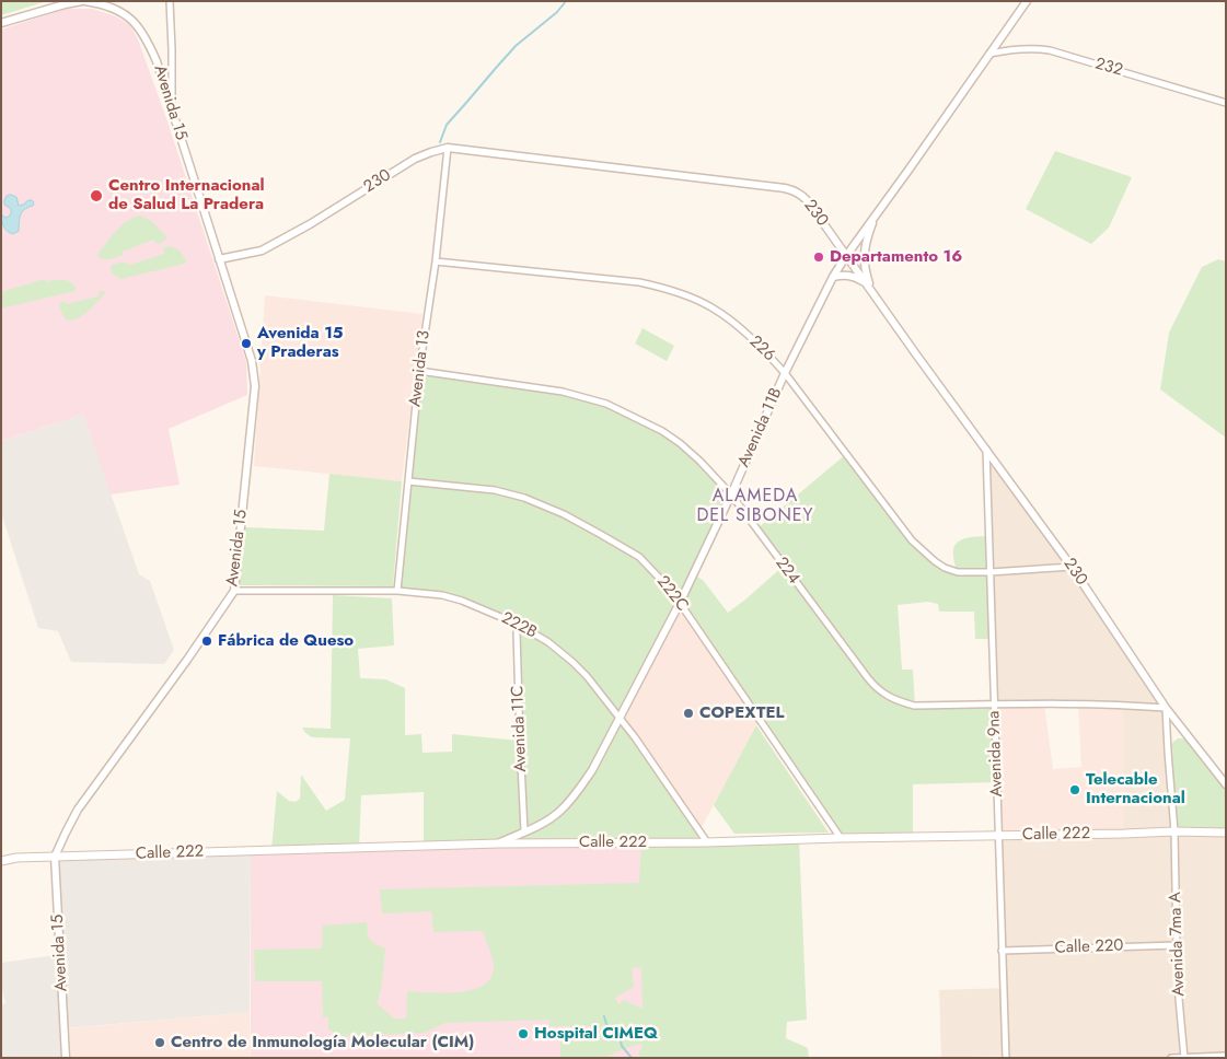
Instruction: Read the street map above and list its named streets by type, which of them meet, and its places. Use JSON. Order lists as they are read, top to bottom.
{
  "streets": {
    "main road": ["Calle 222"],
    "street": [
      "232",
      "Avenida 15",
      "230",
      "226",
      "Avenida 13",
      "Avenida 11B",
      "224",
      "222C",
      "222B",
      "Avenida 11C",
      "Avenida 9na",
      "Avenida 7ma A",
      "Calle 220"
    ]
  },
  "crossings": [
    ["232", "Avenida 11B"],
    ["Avenida 15", "230"],
    ["Avenida 15", "222B"],
    ["Avenida 15", "Calle 222"],
    ["230", "226"],
    ["230", "Avenida 13"],
    ["230", "Avenida 11B"],
    ["230", "224"],
    ["230", "Avenida 9na"],
    ["230", "Avenida 7ma A"],
    ["226", "Avenida 13"],
    ["226", "Avenida 11B"],
    ["226", "Avenida 9na"],
    ["Avenida 13", "224"],
    ["Avenida 13", "222C"],
    ["Avenida 13", "222B"],
    ["Avenida 11B", "224"],
    ["Avenida 11B", "222C"],
    ["Avenida 11B", "222B"],
    ["Avenida 11B", "Avenida 11C"],
    ["Avenida 11B", "Calle 222"],
    ["224", "Avenida 9na"],
    ["224", "Avenida 7ma A"],
    ["222C", "Calle 222"],
    ["222B", "Avenida 11C"],
    ["222B", "Calle 222"],
    ["Avenida 9na", "Calle 222"],
    ["Avenida 9na", "Calle 220"],
    ["Calle 222", "Avenida 7ma A"],
    ["Avenida 7ma A", "Calle 220"]
  ],
  "districts": ["ALAMEDA DEL SIBONEY"],
  "places": [
    "Centro Internacional de Salud La Pradera",
    "Departamento 16",
    "Avenida 15 y Praderas",
    "Fábrica de Queso",
    "COPEXTEL",
    "Telecable Internacional",
    "Hospital CIMEQ",
    "Centro de Inmunología Molecular (CIM)"
  ]
}
